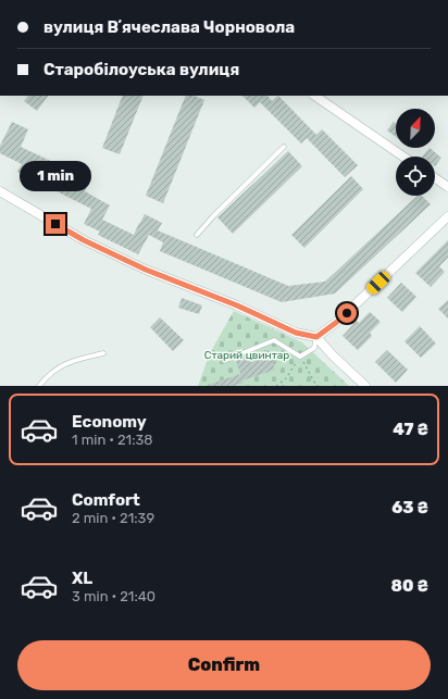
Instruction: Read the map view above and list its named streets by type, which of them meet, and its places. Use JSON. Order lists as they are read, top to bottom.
{
  "parks": ["Старий цвинтар"],
  "north": "top right",
  "page": {
    "banner": ["вулиця Вʼячеслава Чорновола", "Старобілоуська вулиця"],
    "bubble": "1 min",
    "list": [
      {
        "name": "Economy",
        "note": "1 min · 21:38",
        "value": "47 ₴"
      },
      {
        "name": "Comfort",
        "note": "2 min · 21:39",
        "value": "63 ₴"
      },
      {
        "name": "XL",
        "note": "3 min · 21:40",
        "value": "80 ₴"
      }
    ],
    "buttons": "Confirm"
  }
}
